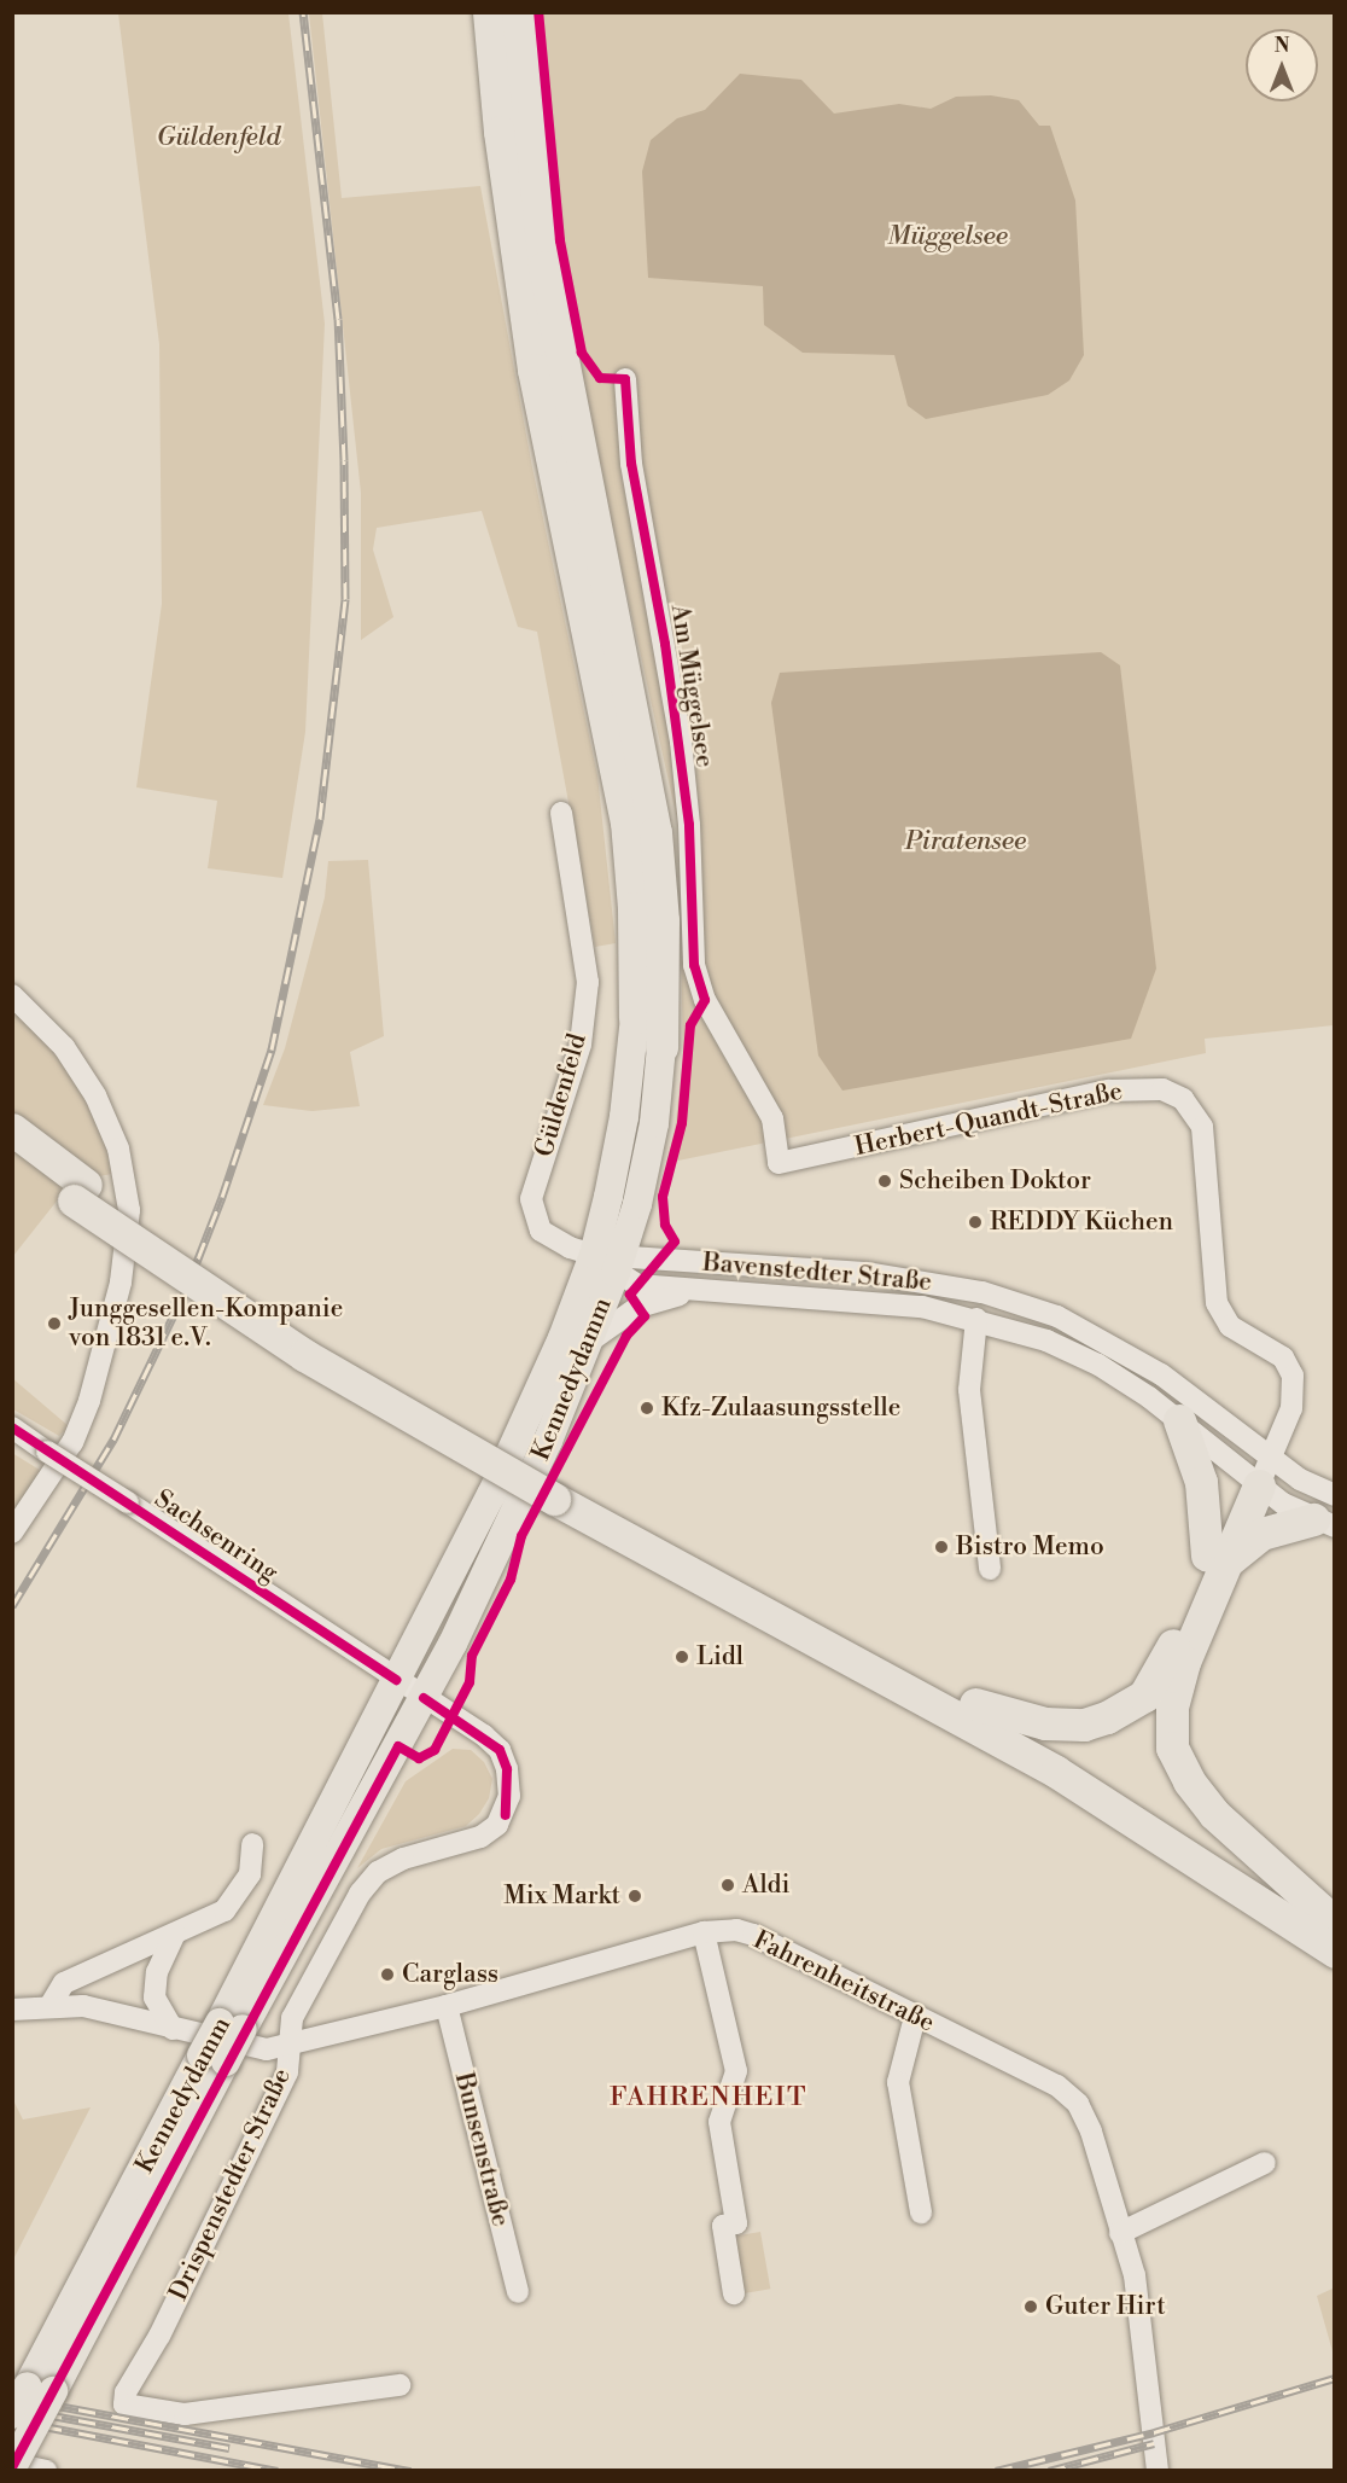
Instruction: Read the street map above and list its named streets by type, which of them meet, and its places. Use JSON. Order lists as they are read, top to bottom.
{
  "streets": {
    "main road": ["Kennedydamm"],
    "street": [
      "Am Müggelsee",
      "Güldenfeld",
      "Herbert-Quandt-Straße",
      "Bavenstedter Straße",
      "Sachsenring",
      "Fahrenheitstraße",
      "Bunsenstraße",
      "Drispenstedter Straße"
    ]
  },
  "crossings": [
    ["Am Müggelsee", "Herbert-Quandt-Straße"],
    ["Güldenfeld", "Bavenstedter Straße"],
    ["Güldenfeld", "Kennedydamm"],
    ["Herbert-Quandt-Straße", "Bavenstedter Straße"],
    ["Bavenstedter Straße", "Kennedydamm"],
    ["Kennedydamm", "Sachsenring"],
    ["Kennedydamm", "Drispenstedter Straße"],
    ["Sachsenring", "Drispenstedter Straße"],
    ["Fahrenheitstraße", "Bunsenstraße"],
    ["Fahrenheitstraße", "Drispenstedter Straße"]
  ],
  "districts": ["FAHRENHEIT"],
  "water": ["Müggelsee", "Piratensee"],
  "parks": ["Güldenfeld"],
  "places": [
    "Scheiben Doktor",
    "REDDY Küchen",
    "Junggesellen-Kompanie von 1831 e.V.",
    "Kfz-Zulaasungsstelle",
    "Bistro Memo",
    "Lidl",
    "Aldi",
    "Mix Markt",
    "Carglass",
    "Guter Hirt"
  ],
  "north": "top"
}
